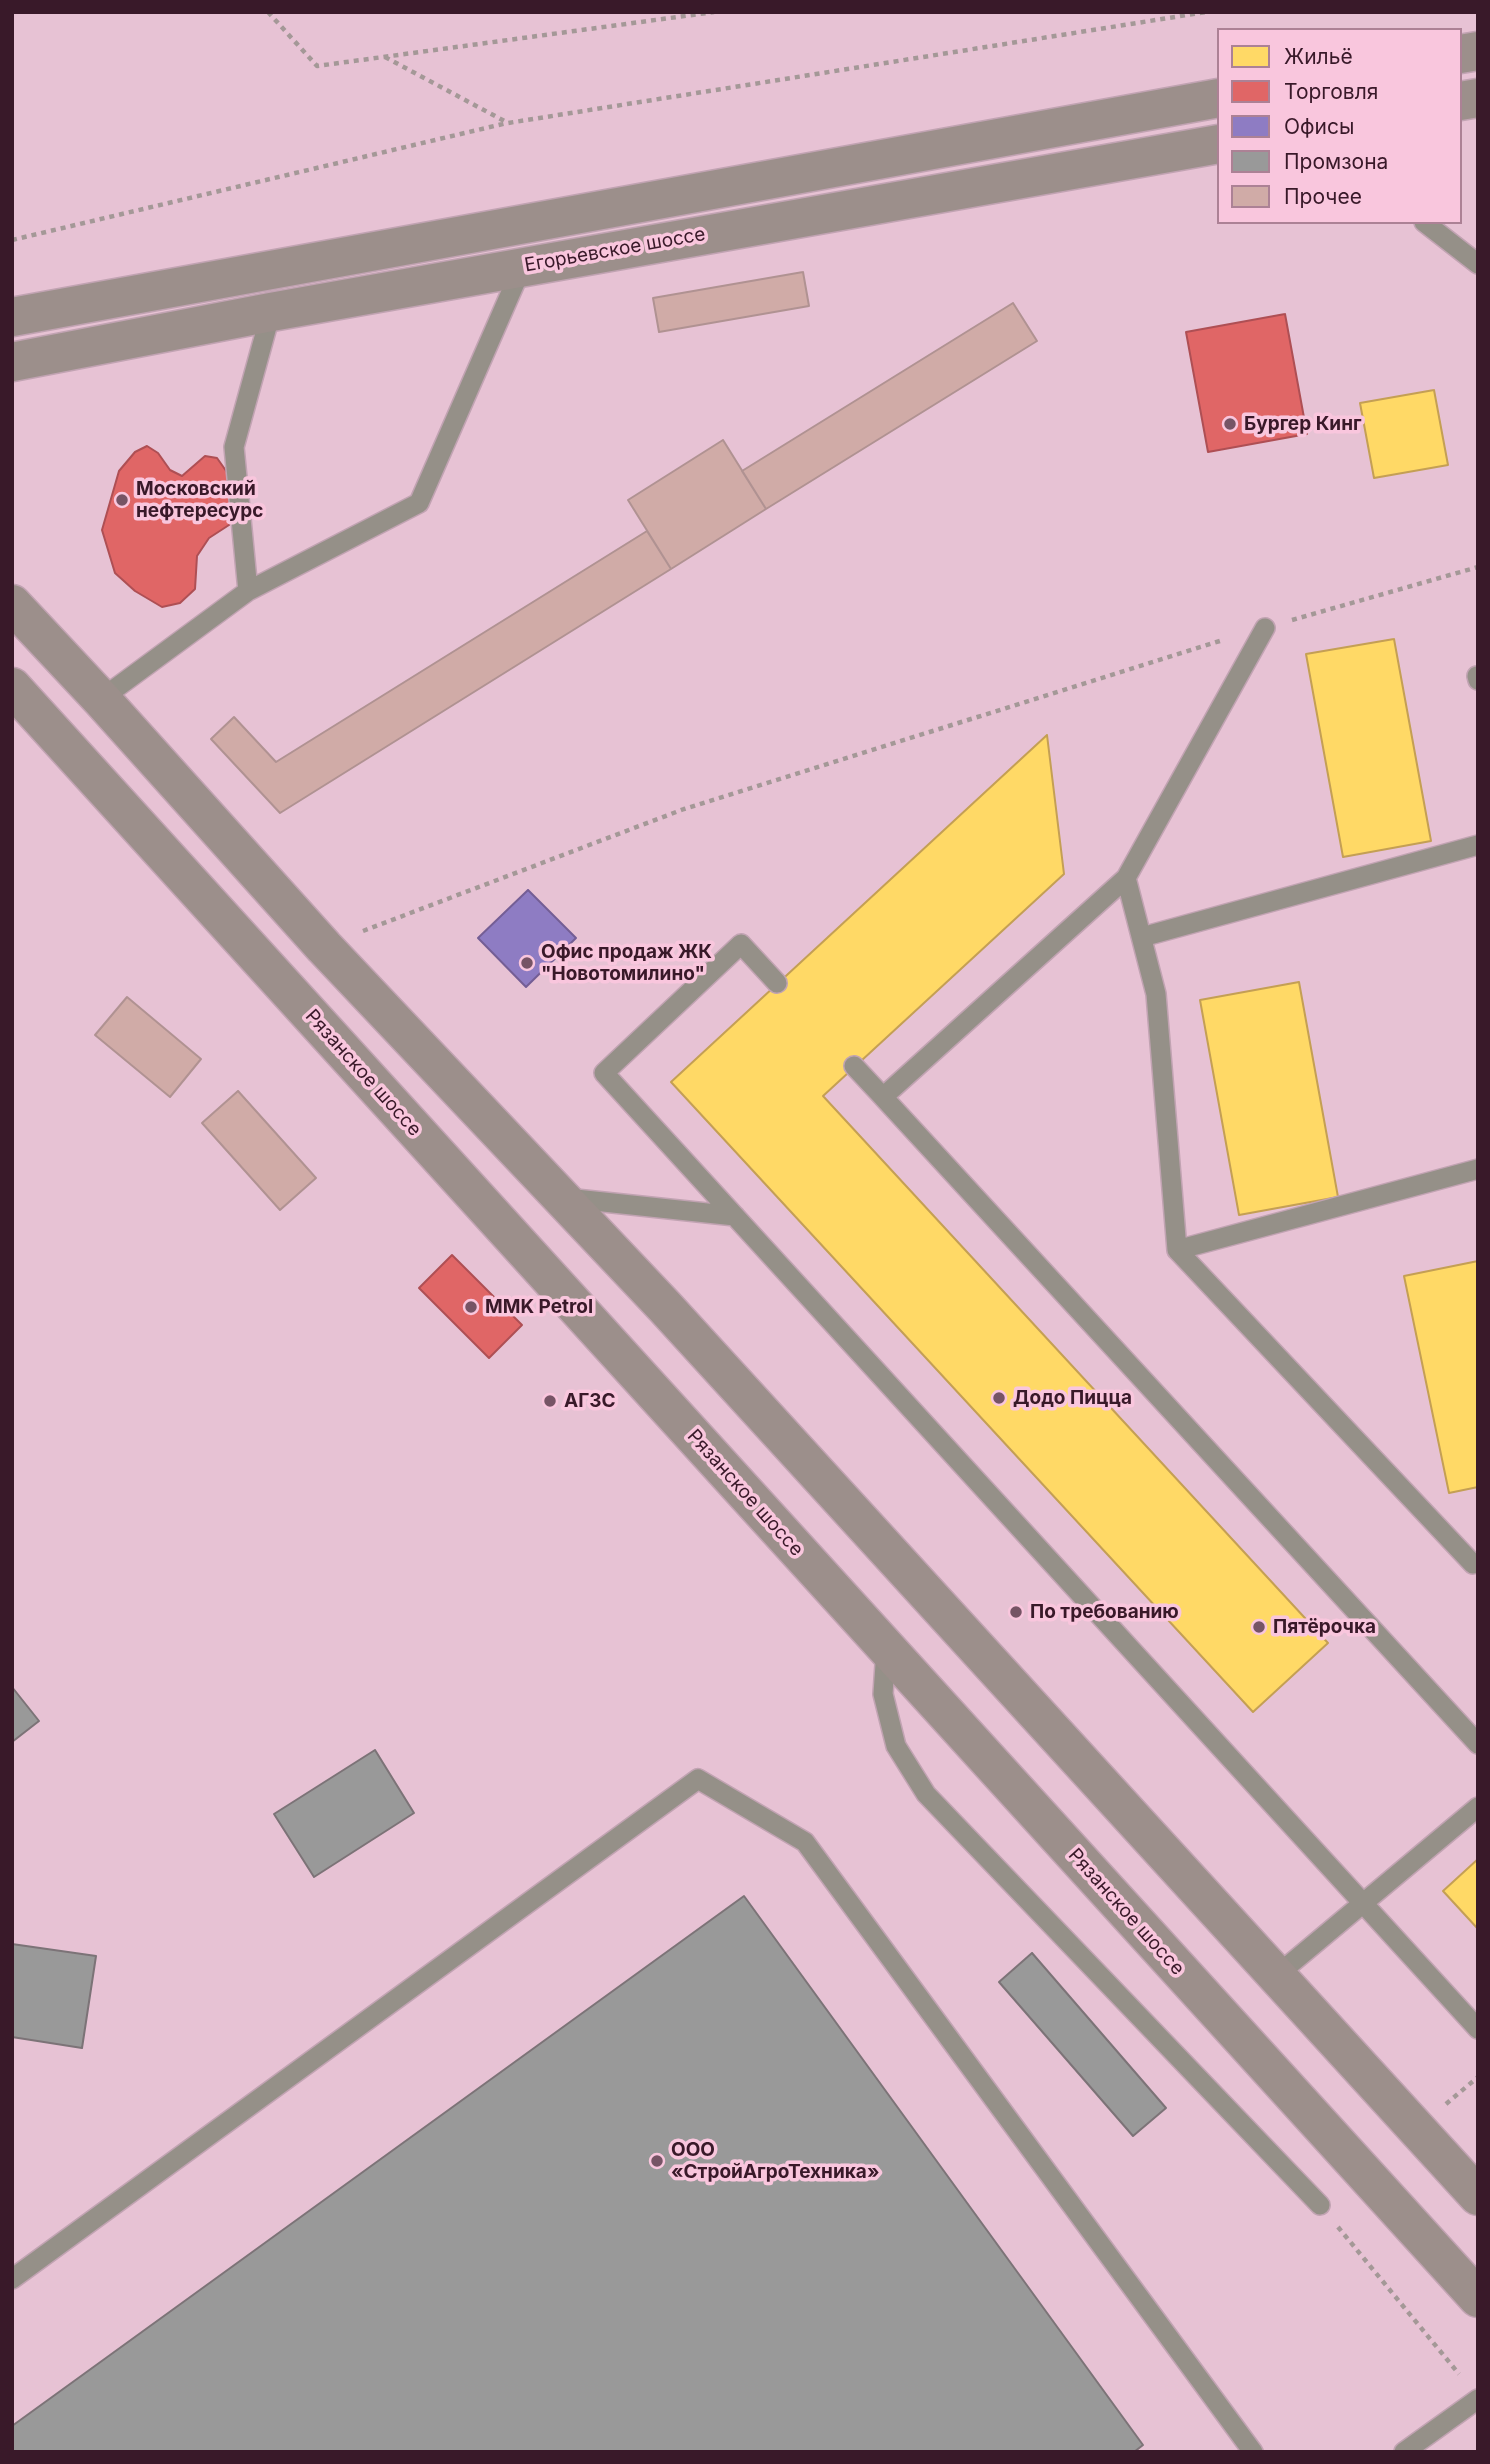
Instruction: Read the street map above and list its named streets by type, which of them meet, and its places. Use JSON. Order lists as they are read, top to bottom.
{
  "streets": {
    "main road": ["Егорьевское шоссе", "Рязанское шоссе"]
  },
  "places": [
    "Бургер Кинг",
    "Московский нефтересурс",
    "Офис продаж ЖК \"Новотомилино\"",
    "MMK Petrol",
    "Додо Пицца",
    "АГЗС",
    "По требованию",
    "Пятёрочка",
    "ООО «СтройАгроТехника»"
  ],
  "legend": [
    "Жильё",
    "Торговля",
    "Офисы",
    "Промзона",
    "Прочее"
  ]
}
